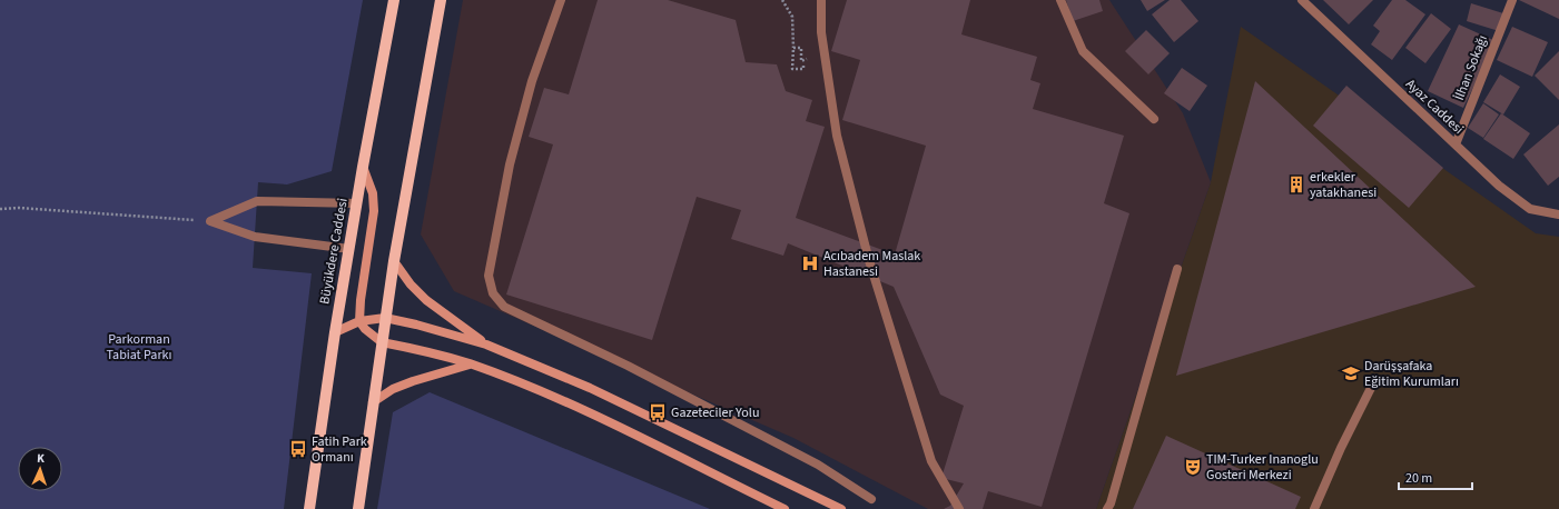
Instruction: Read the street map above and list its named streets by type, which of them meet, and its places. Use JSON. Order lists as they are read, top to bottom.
{
  "streets": {
    "main road": ["Büyükdere Caddesi"],
    "street": ["İlhan Sokağı", "Ayaz Caddesi"]
  },
  "crossings": [
    ["İlhan Sokağı", "Ayaz Caddesi"]
  ],
  "parks": ["Parkorman Tabiat Parkı"],
  "places": {
    "building": ["erkekler yatakhanesi"],
    "hospital": ["Acıbadem Maslak Hastanesi"],
    "school or university": ["Darüşşafaka Eğitim Kurumları"],
    "bus stop": ["Gazeteciler Yolu", "Fatih Park Ormanı"],
    "theatre": ["TIM-Turker Inanoglu Gosteri Merkezi"]
  },
  "scale_bar": "20 m",
  "north": "top"
}
